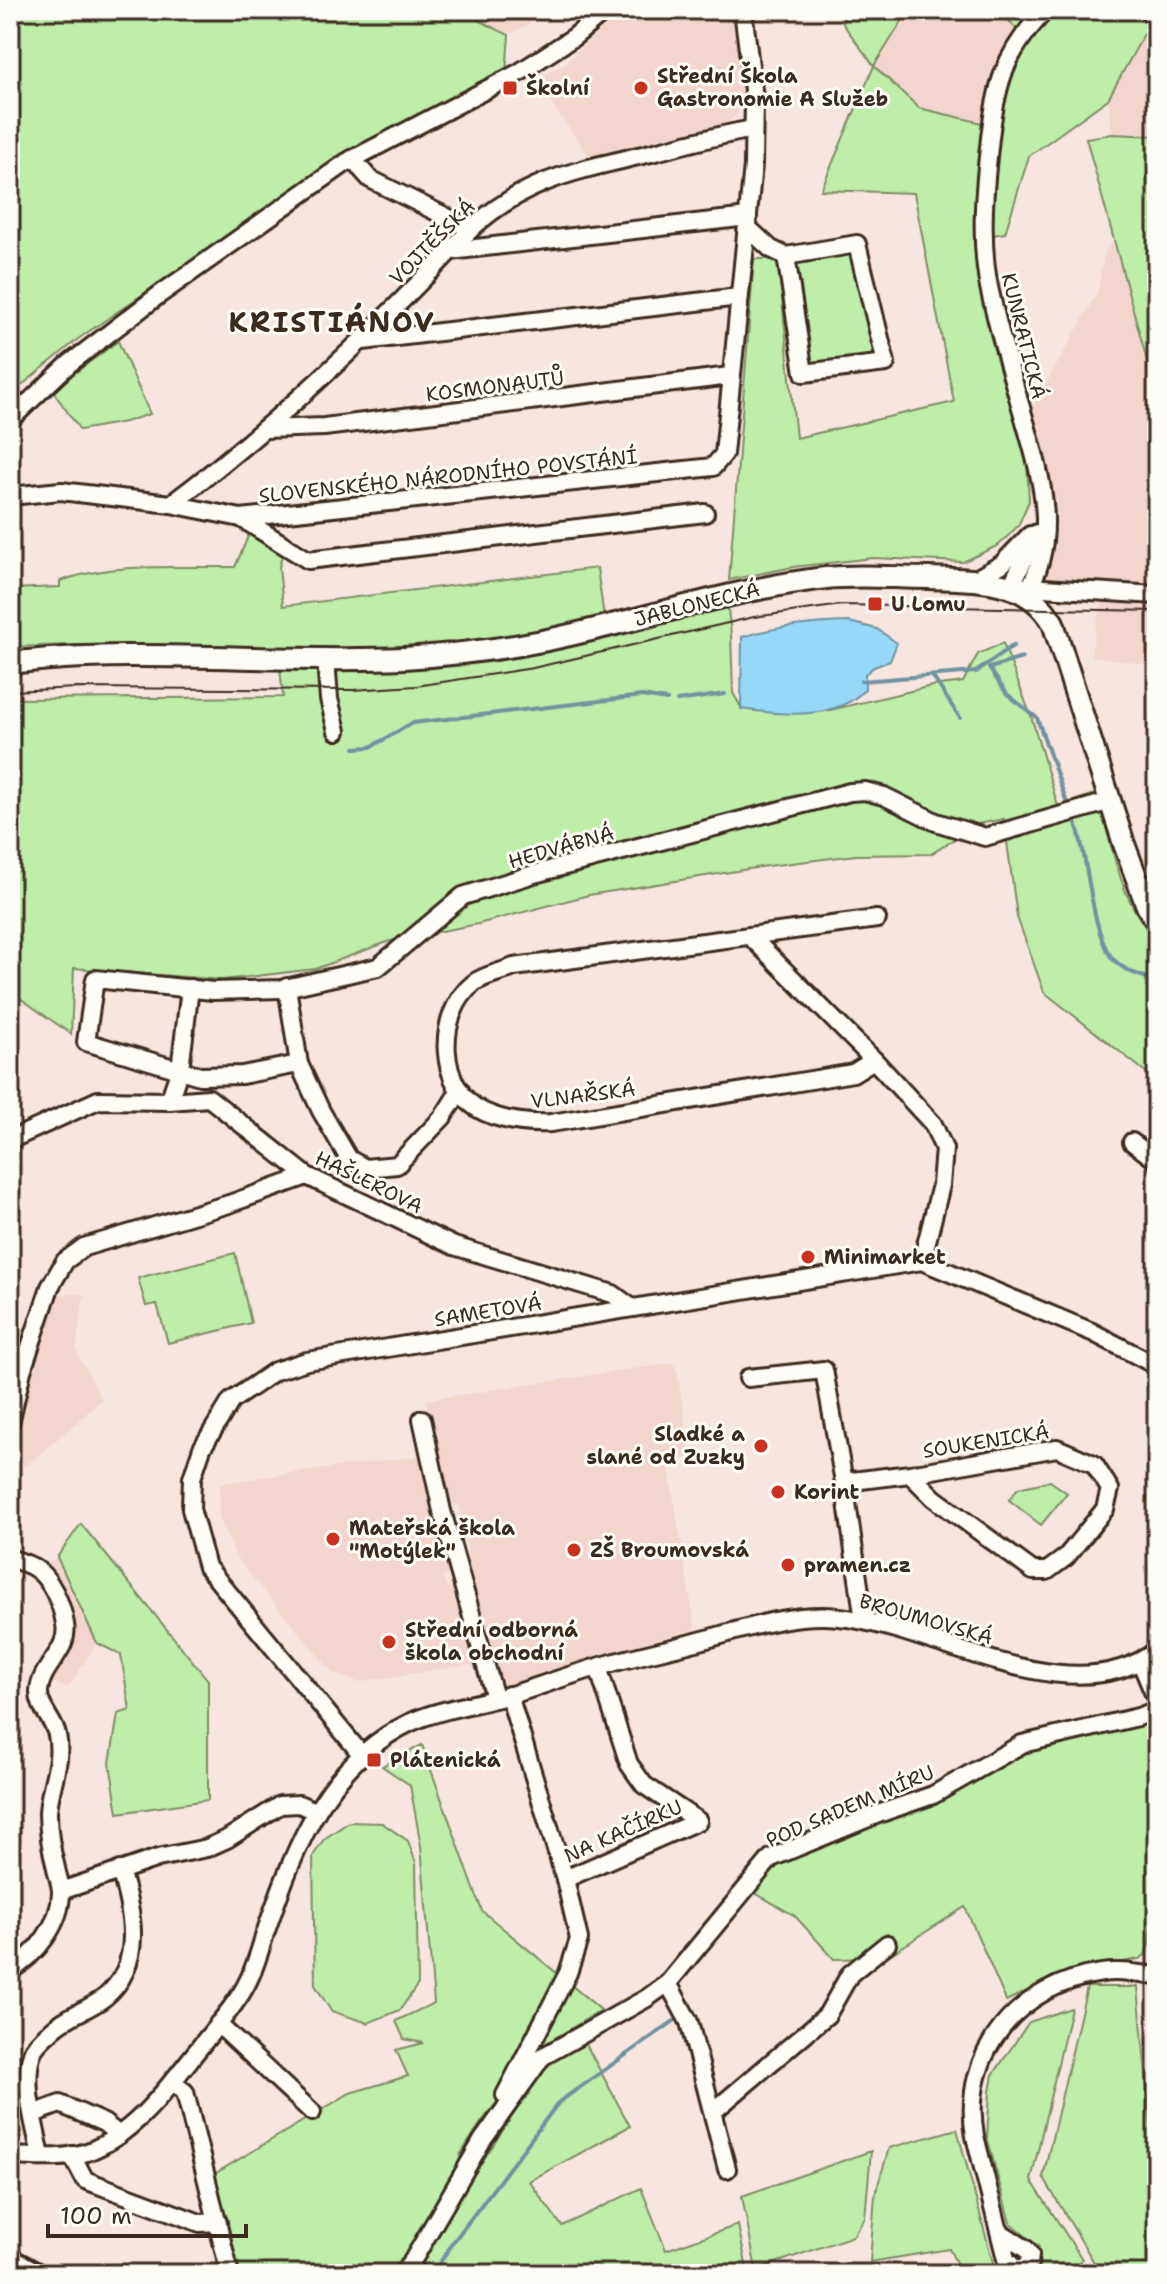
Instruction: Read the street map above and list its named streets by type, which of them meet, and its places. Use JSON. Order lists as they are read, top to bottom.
{
  "streets": {
    "main road": ["JABLONECKÁ"],
    "street": [
      "VOJTĚŠSKÁ",
      "KUNRATICKÁ",
      "KOSMONAUTŮ",
      "SLOVENSKÉHO NÁRODNÍHO POVSTÁNÍ",
      "HEDVÁBNÁ",
      "VLNAŘSKÁ",
      "HAŠLEROVA",
      "SAMETOVÁ",
      "SOUKENICKÁ",
      "BROUMOVSKÁ",
      "POD SADEM MÍRU",
      "NA KAČÍRKU"
    ]
  },
  "crossings": [
    ["VOJTĚŠSKÁ", "KOSMONAUTŮ"],
    ["VOJTĚŠSKÁ", "SLOVENSKÉHO NÁRODNÍHO POVSTÁNÍ"],
    ["KUNRATICKÁ", "JABLONECKÁ"],
    ["KOSMONAUTŮ", "SLOVENSKÉHO NÁRODNÍHO POVSTÁNÍ"],
    ["HAŠLEROVA", "SAMETOVÁ"],
    ["SAMETOVÁ", "BROUMOVSKÁ"],
    ["BROUMOVSKÁ", "NA KAČÍRKU"]
  ],
  "districts": ["KRISTIÁNOV"],
  "places": {
    "transit": ["Školní", "U Lomu", "Plátenická"],
    "other": [
      "Střední Škola Gastronomie A Služeb",
      "Minimarket",
      "Sladké a slané od Zuzky",
      "Korint",
      "Mateřská škola \"Motýlek\"",
      "ZŠ Broumovská",
      "pramen.cz",
      "Střední odborná škola obchodní"
    ]
  },
  "scale_bar": "100 m"
}
